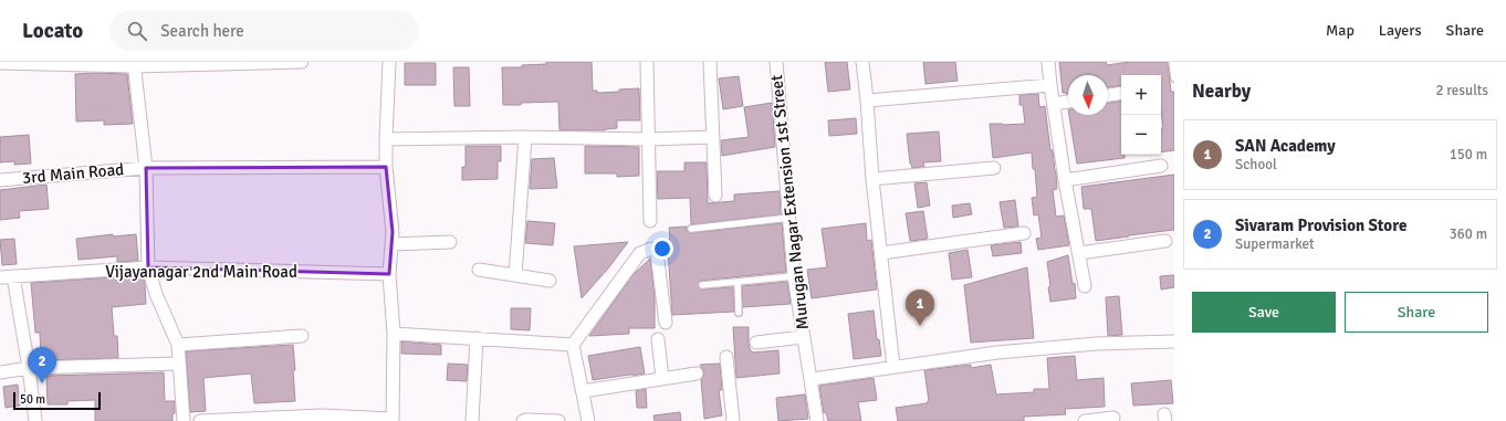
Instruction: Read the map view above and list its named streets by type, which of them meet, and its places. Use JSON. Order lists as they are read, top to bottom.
{
  "streets": {
    "street": ["3rd Main Road", "Murugan Nagar Extension 1st Street", "Vijayanagar 2nd Main Road"]
  },
  "scale_bar": "50 m",
  "north": "bottom",
  "page": {
    "header": "Locato",
    "search": "Search here",
    "nav": ["Map", "Layers", "Share"],
    "heading": ["Nearby", "2 results"],
    "map_buttons": ["+", "−"],
    "list": [
      {
        "mark": "1",
        "name": "SAN Academy",
        "note": "School",
        "value": "150 m"
      },
      {
        "mark": "2",
        "name": "Sivaram Provision Store",
        "note": "Supermarket",
        "value": "360 m"
      }
    ],
    "buttons": ["Save", "Share"],
    "pins": ["1", "2"],
    "scale": "50 m"
  }
}
